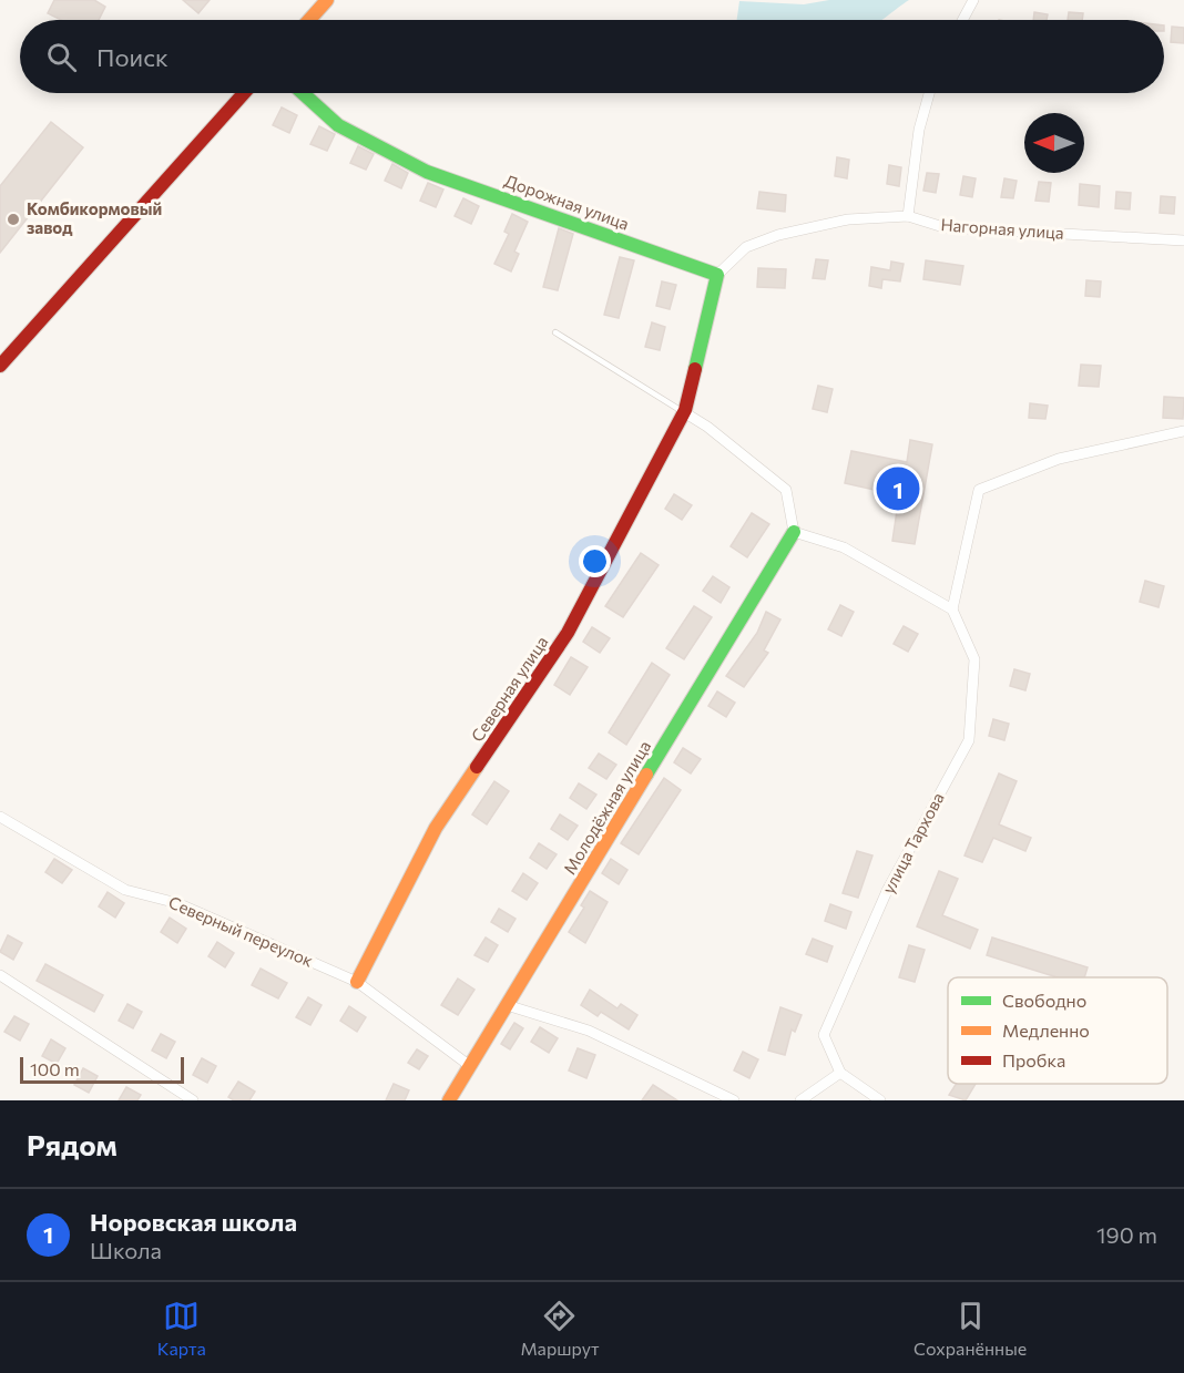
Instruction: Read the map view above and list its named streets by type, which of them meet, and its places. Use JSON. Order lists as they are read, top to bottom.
{
  "streets": {
    "street": [
      "Дорожная улица",
      "Нагорная улица",
      "Северная улица",
      "Молодёжная улица",
      "улица Тархова",
      "Северный переулок"
    ]
  },
  "crossings": [
    ["Дорожная улица", "Нагорная улица"],
    ["Северная улица", "Северный переулок"],
    ["Молодёжная улица", "Северный переулок"]
  ],
  "places": ["Комбикормовый завод"],
  "legend": ["Свободно", "Медленно", "Пробка"],
  "scale_bar": "100 m",
  "north": "left",
  "page": {
    "search": "Поиск",
    "pins": "1",
    "scale": "100 m",
    "heading": "Рядом",
    "list": [
      {
        "mark": "1",
        "name": "Норовская школа",
        "note": "Школа",
        "value": "190 m"
      }
    ],
    "nav": ["Карта", "Маршрут", "Сохранённые"]
  }
}
